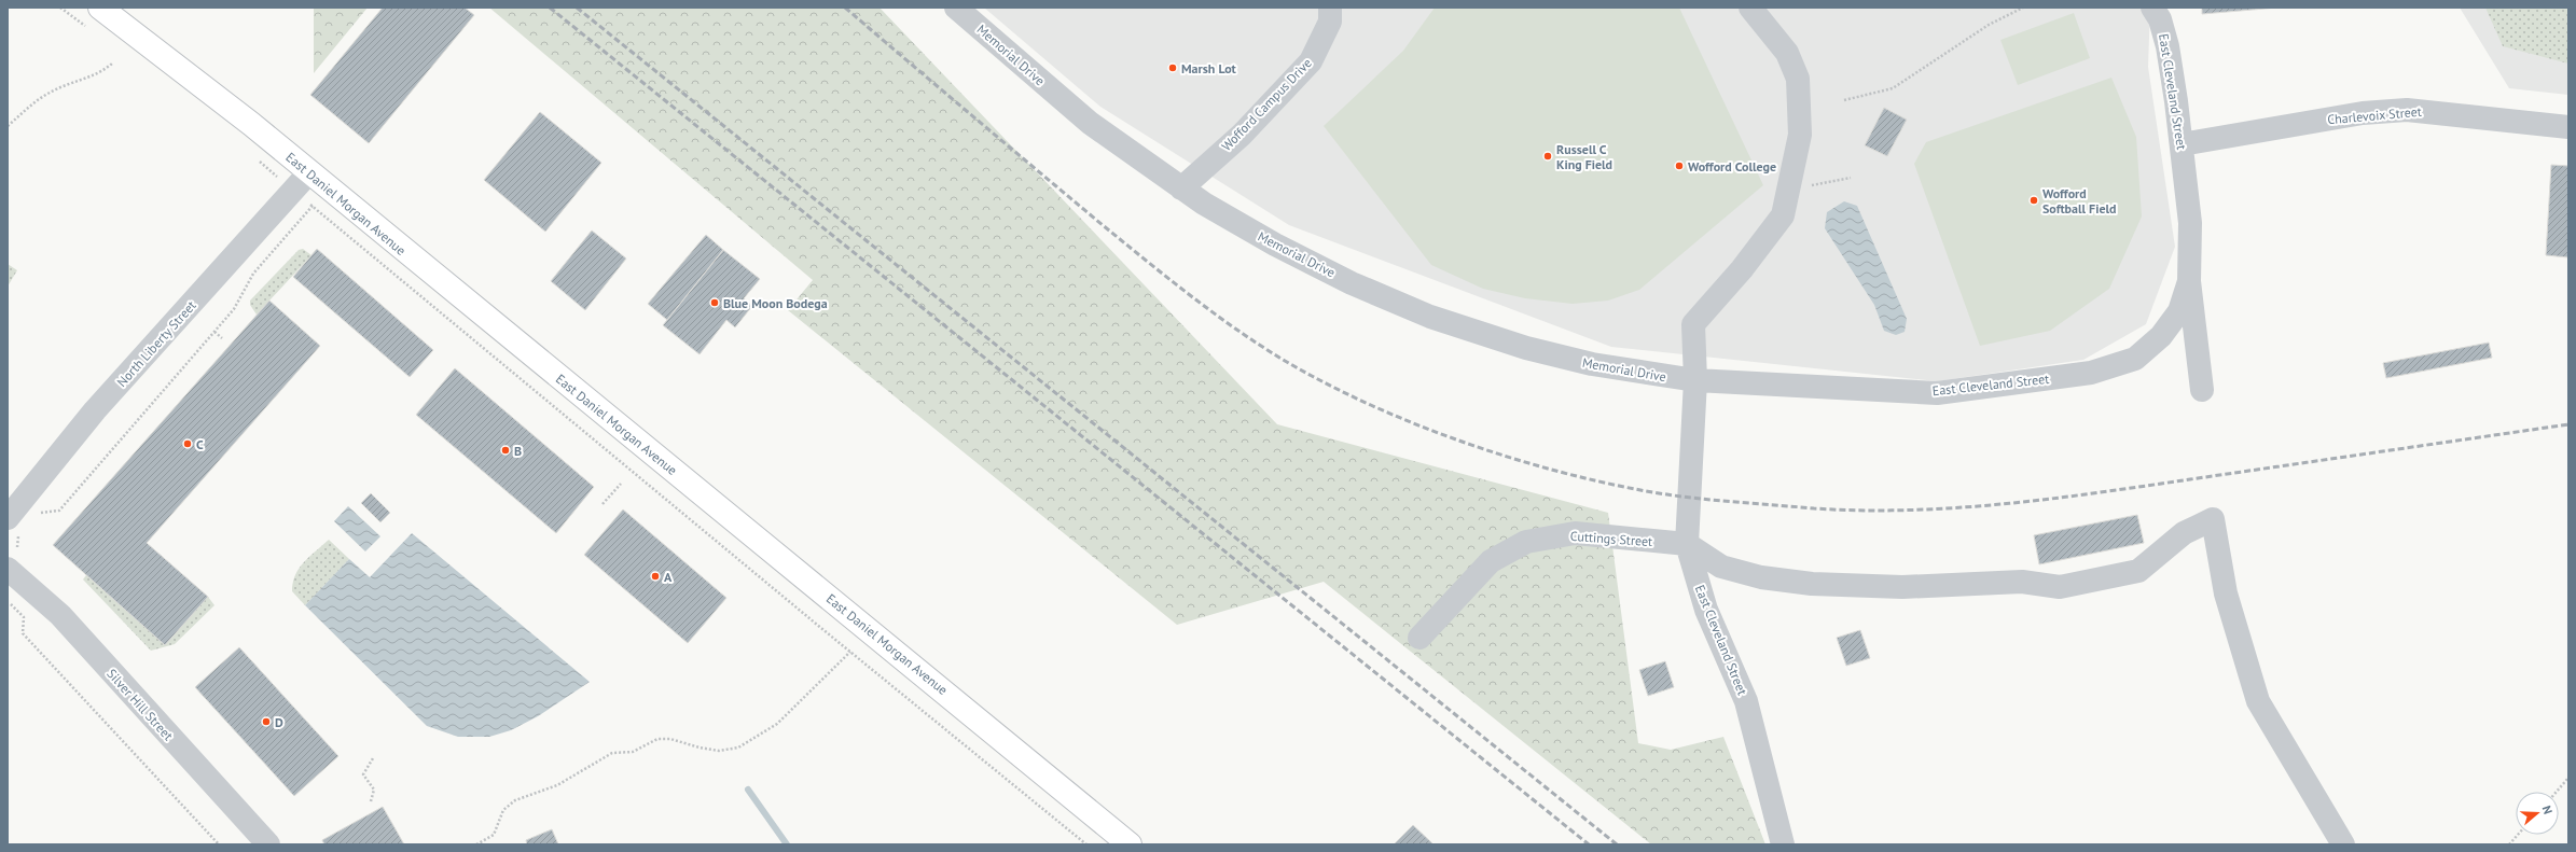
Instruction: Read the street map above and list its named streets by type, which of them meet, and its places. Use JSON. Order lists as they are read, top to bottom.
{
  "streets": {
    "main road": ["East Daniel Morgan Avenue"],
    "street": [
      "Memorial Drive",
      "East Cleveland Street",
      "Wofford Campus Drive",
      "Charlevoix Street",
      "North Liberty Street",
      "Cuttings Street",
      "Silver Hill Street"
    ]
  },
  "crossings": [
    ["Memorial Drive", "East Cleveland Street"],
    ["Memorial Drive", "Wofford Campus Drive"],
    ["East Cleveland Street", "Charlevoix Street"],
    ["East Cleveland Street", "Cuttings Street"],
    ["East Daniel Morgan Avenue", "North Liberty Street"]
  ],
  "places": [
    "Marsh Lot",
    "Russell C King Field",
    "Wofford College",
    "Wofford Softball Field",
    "Blue Moon Bodega",
    "C",
    "B",
    "A",
    "D"
  ],
  "north": "right"
}
